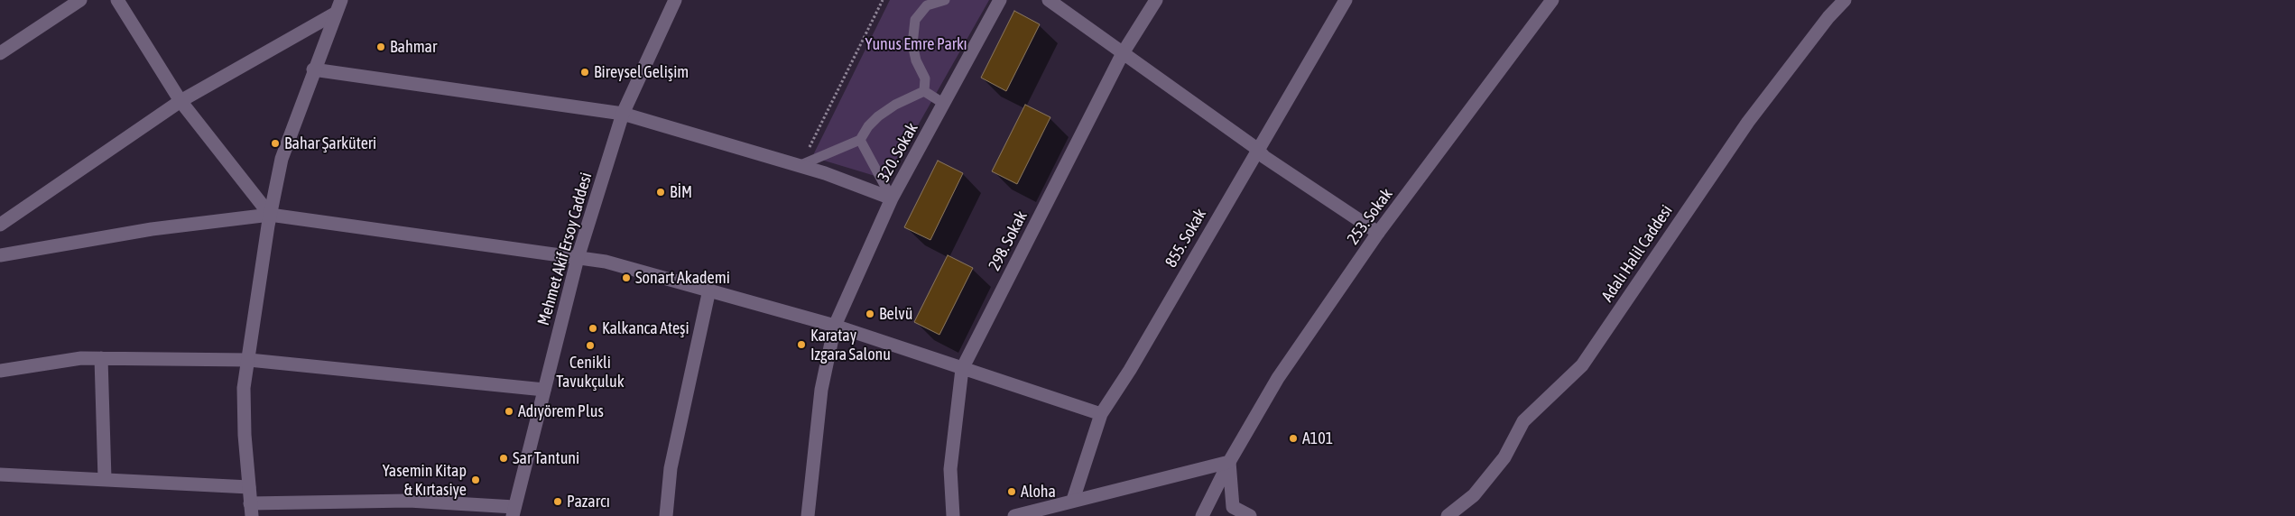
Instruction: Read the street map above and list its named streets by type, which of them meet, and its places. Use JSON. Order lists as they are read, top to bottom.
{
  "streets": {
    "street": [
      "320. Sokak",
      "253. Sokak",
      "855. Sokak",
      "298. Sokak",
      "Mehmet Akif Ersoy Caddesi",
      "Adalı Halil Caddesi"
    ]
  },
  "parks": ["Yunus Emre Parkı"],
  "places": [
    "Bahmar",
    "Bireysel Gelişim",
    "Bahar Şarküteri",
    "BİM",
    "Sonart Akademi",
    "Belvü",
    "Kalkanca Ateşi",
    "Karatay Izgara Salonu",
    "Cenikli Tavukçuluk",
    "Adıyörem Plus",
    "A101",
    "Sar Tantuni",
    "Yasemin Kitap & Kırtasiye",
    "Aloha",
    "Pazarcı"
  ]
}
